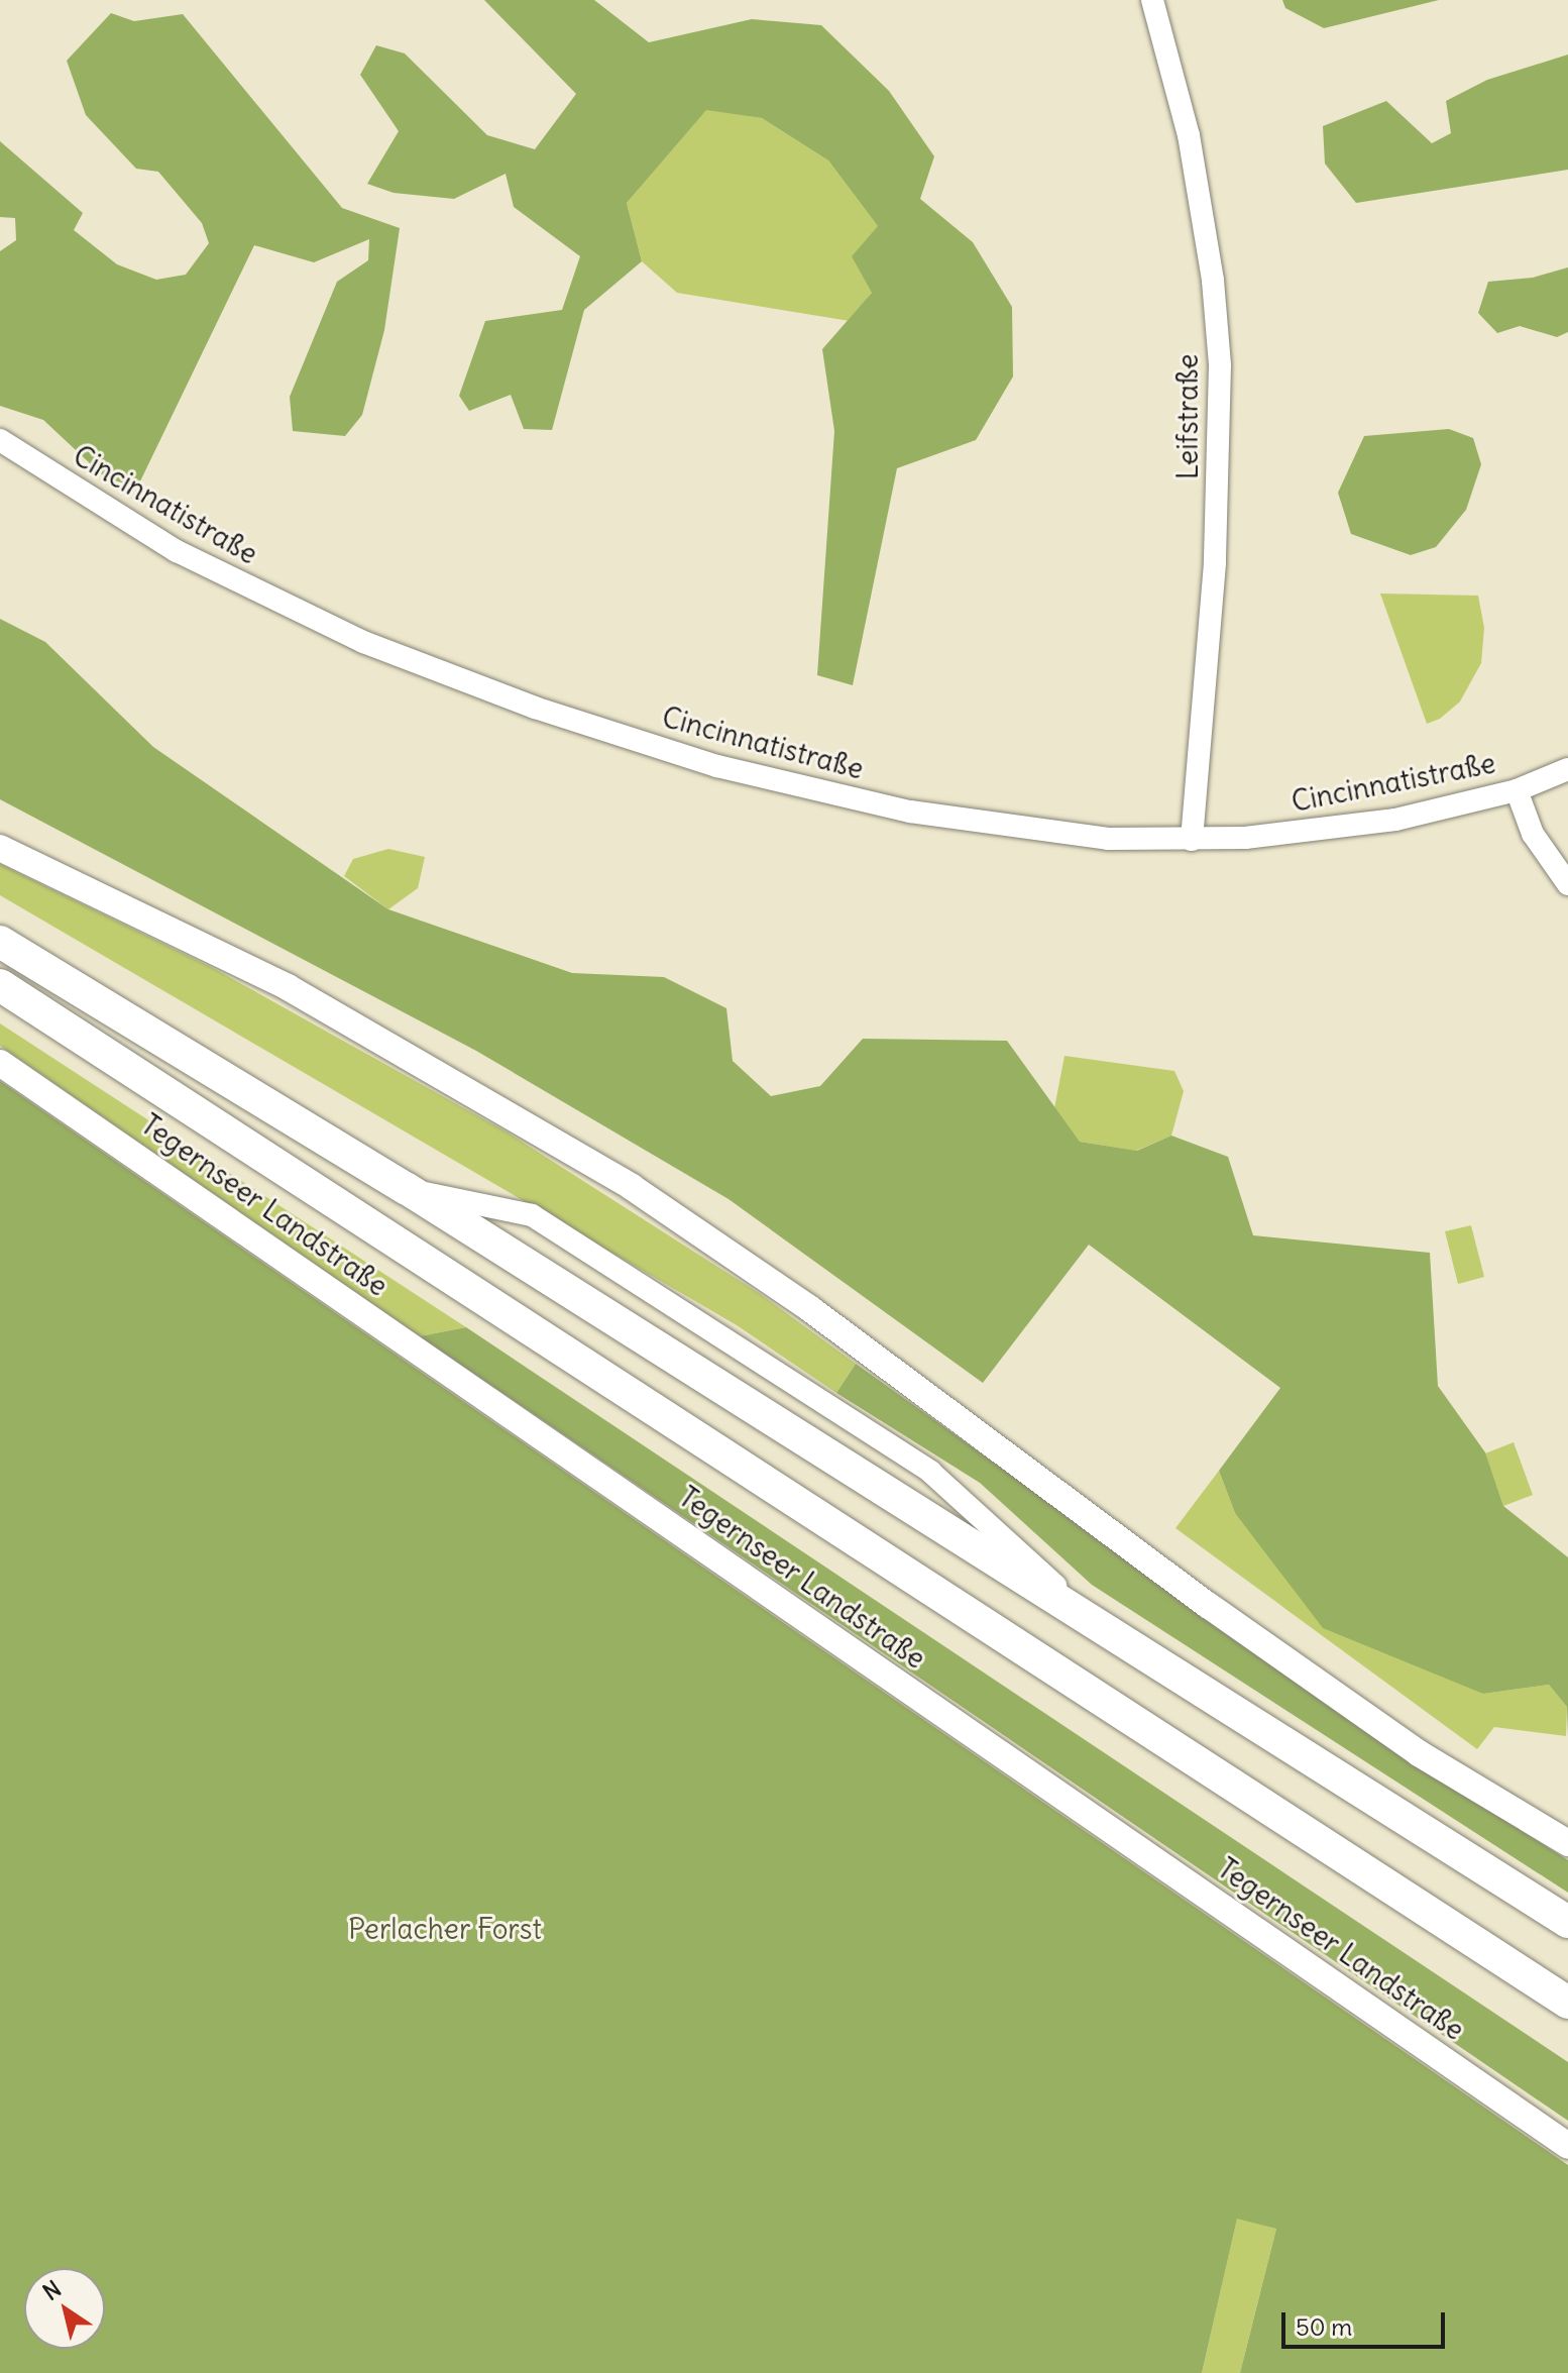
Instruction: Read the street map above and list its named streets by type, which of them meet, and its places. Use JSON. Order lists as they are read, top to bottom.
{
  "streets": {
    "main road": ["Tegernseer Landstraße"],
    "street": ["Leifstraße", "Cincinnatistraße"]
  },
  "crossings": [
    ["Leifstraße", "Cincinnatistraße"]
  ],
  "parks": ["Perlacher Forst"],
  "scale_bar": "50 m",
  "north": "top left"
}
